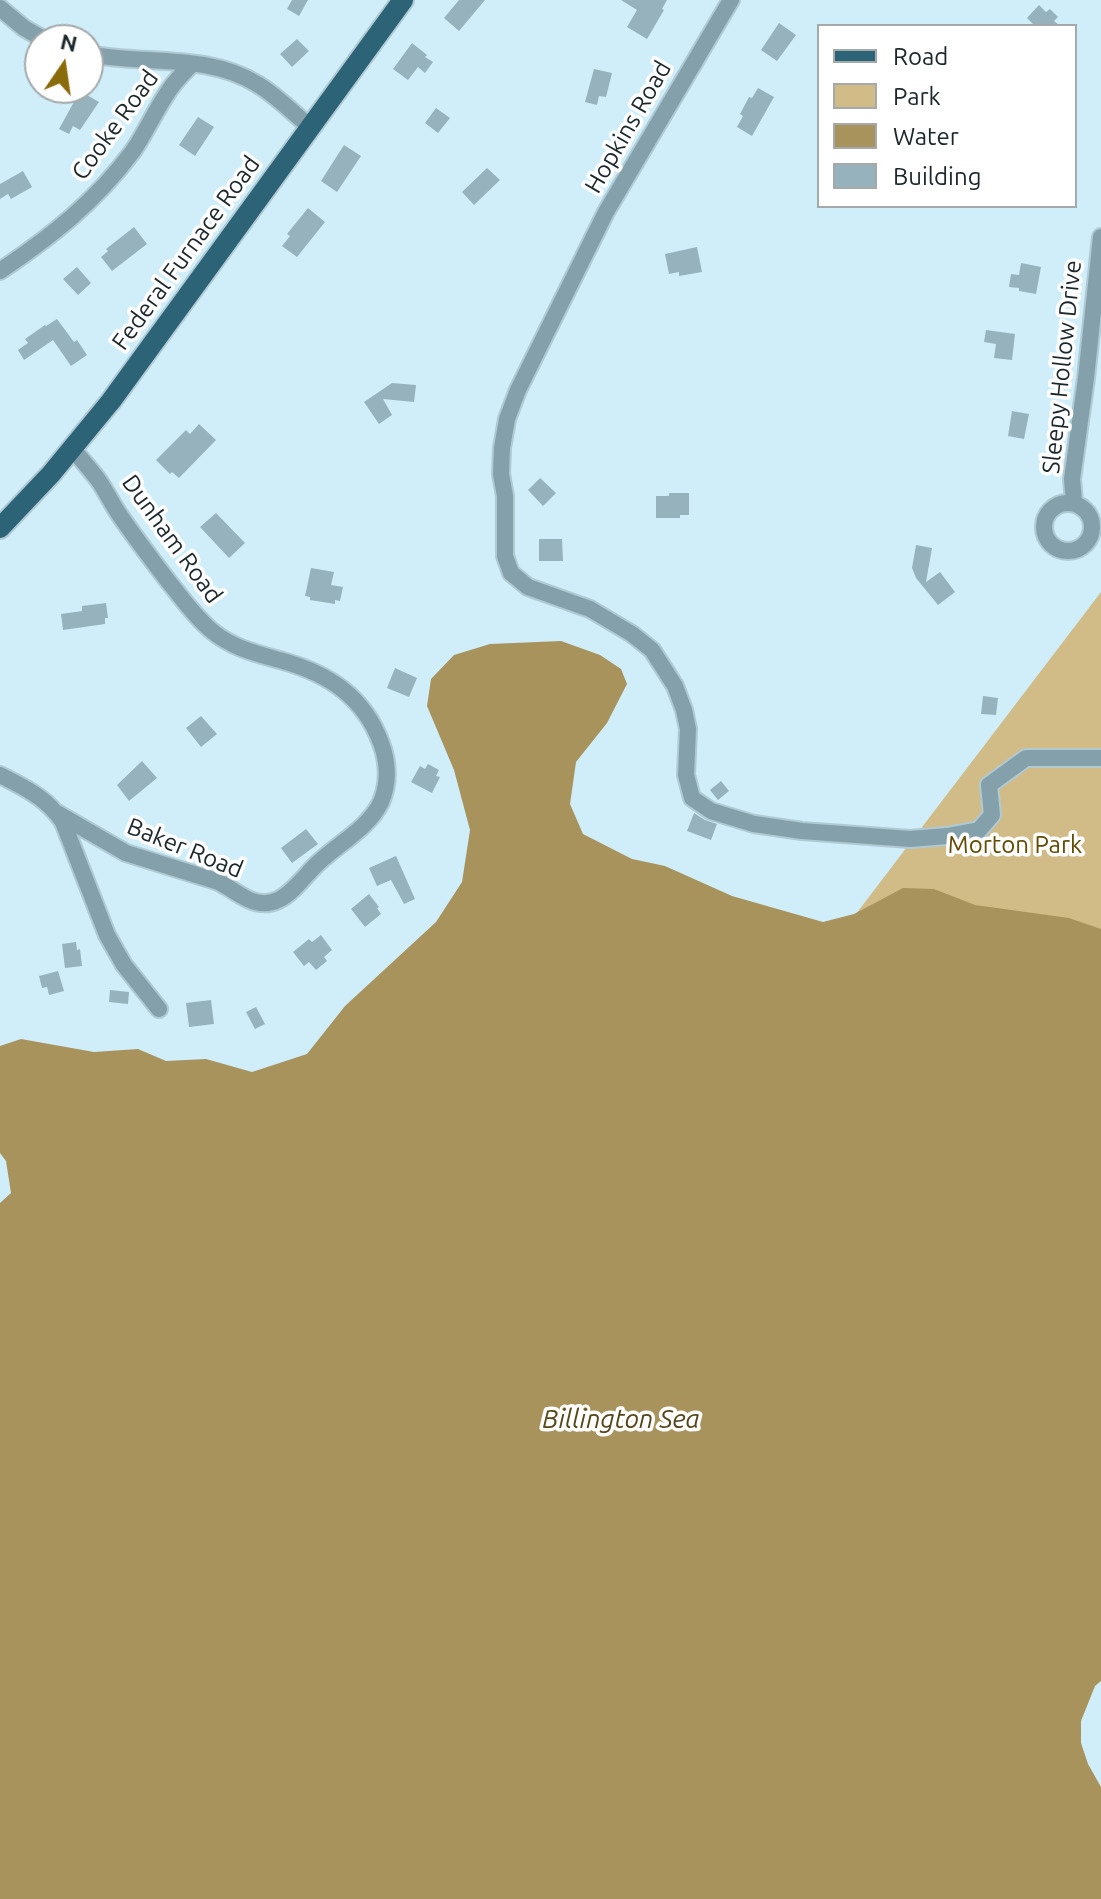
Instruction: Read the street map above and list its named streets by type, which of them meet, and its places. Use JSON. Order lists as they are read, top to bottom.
{
  "streets": {
    "main road": ["Federal Furnace Road"],
    "street": [
      "Cooke Road",
      "Hopkins Road",
      "Sleepy Hollow Drive",
      "Dunham Road",
      "Baker Road"
    ]
  },
  "crossings": [
    ["Cooke Road", "Federal Furnace Road"],
    ["Federal Furnace Road", "Dunham Road"],
    ["Dunham Road", "Baker Road"]
  ],
  "water": ["Billington Sea"],
  "parks": ["Morton Park"],
  "legend": [
    "Road",
    "Park",
    "Water",
    "Building"
  ],
  "north": "top"
}
